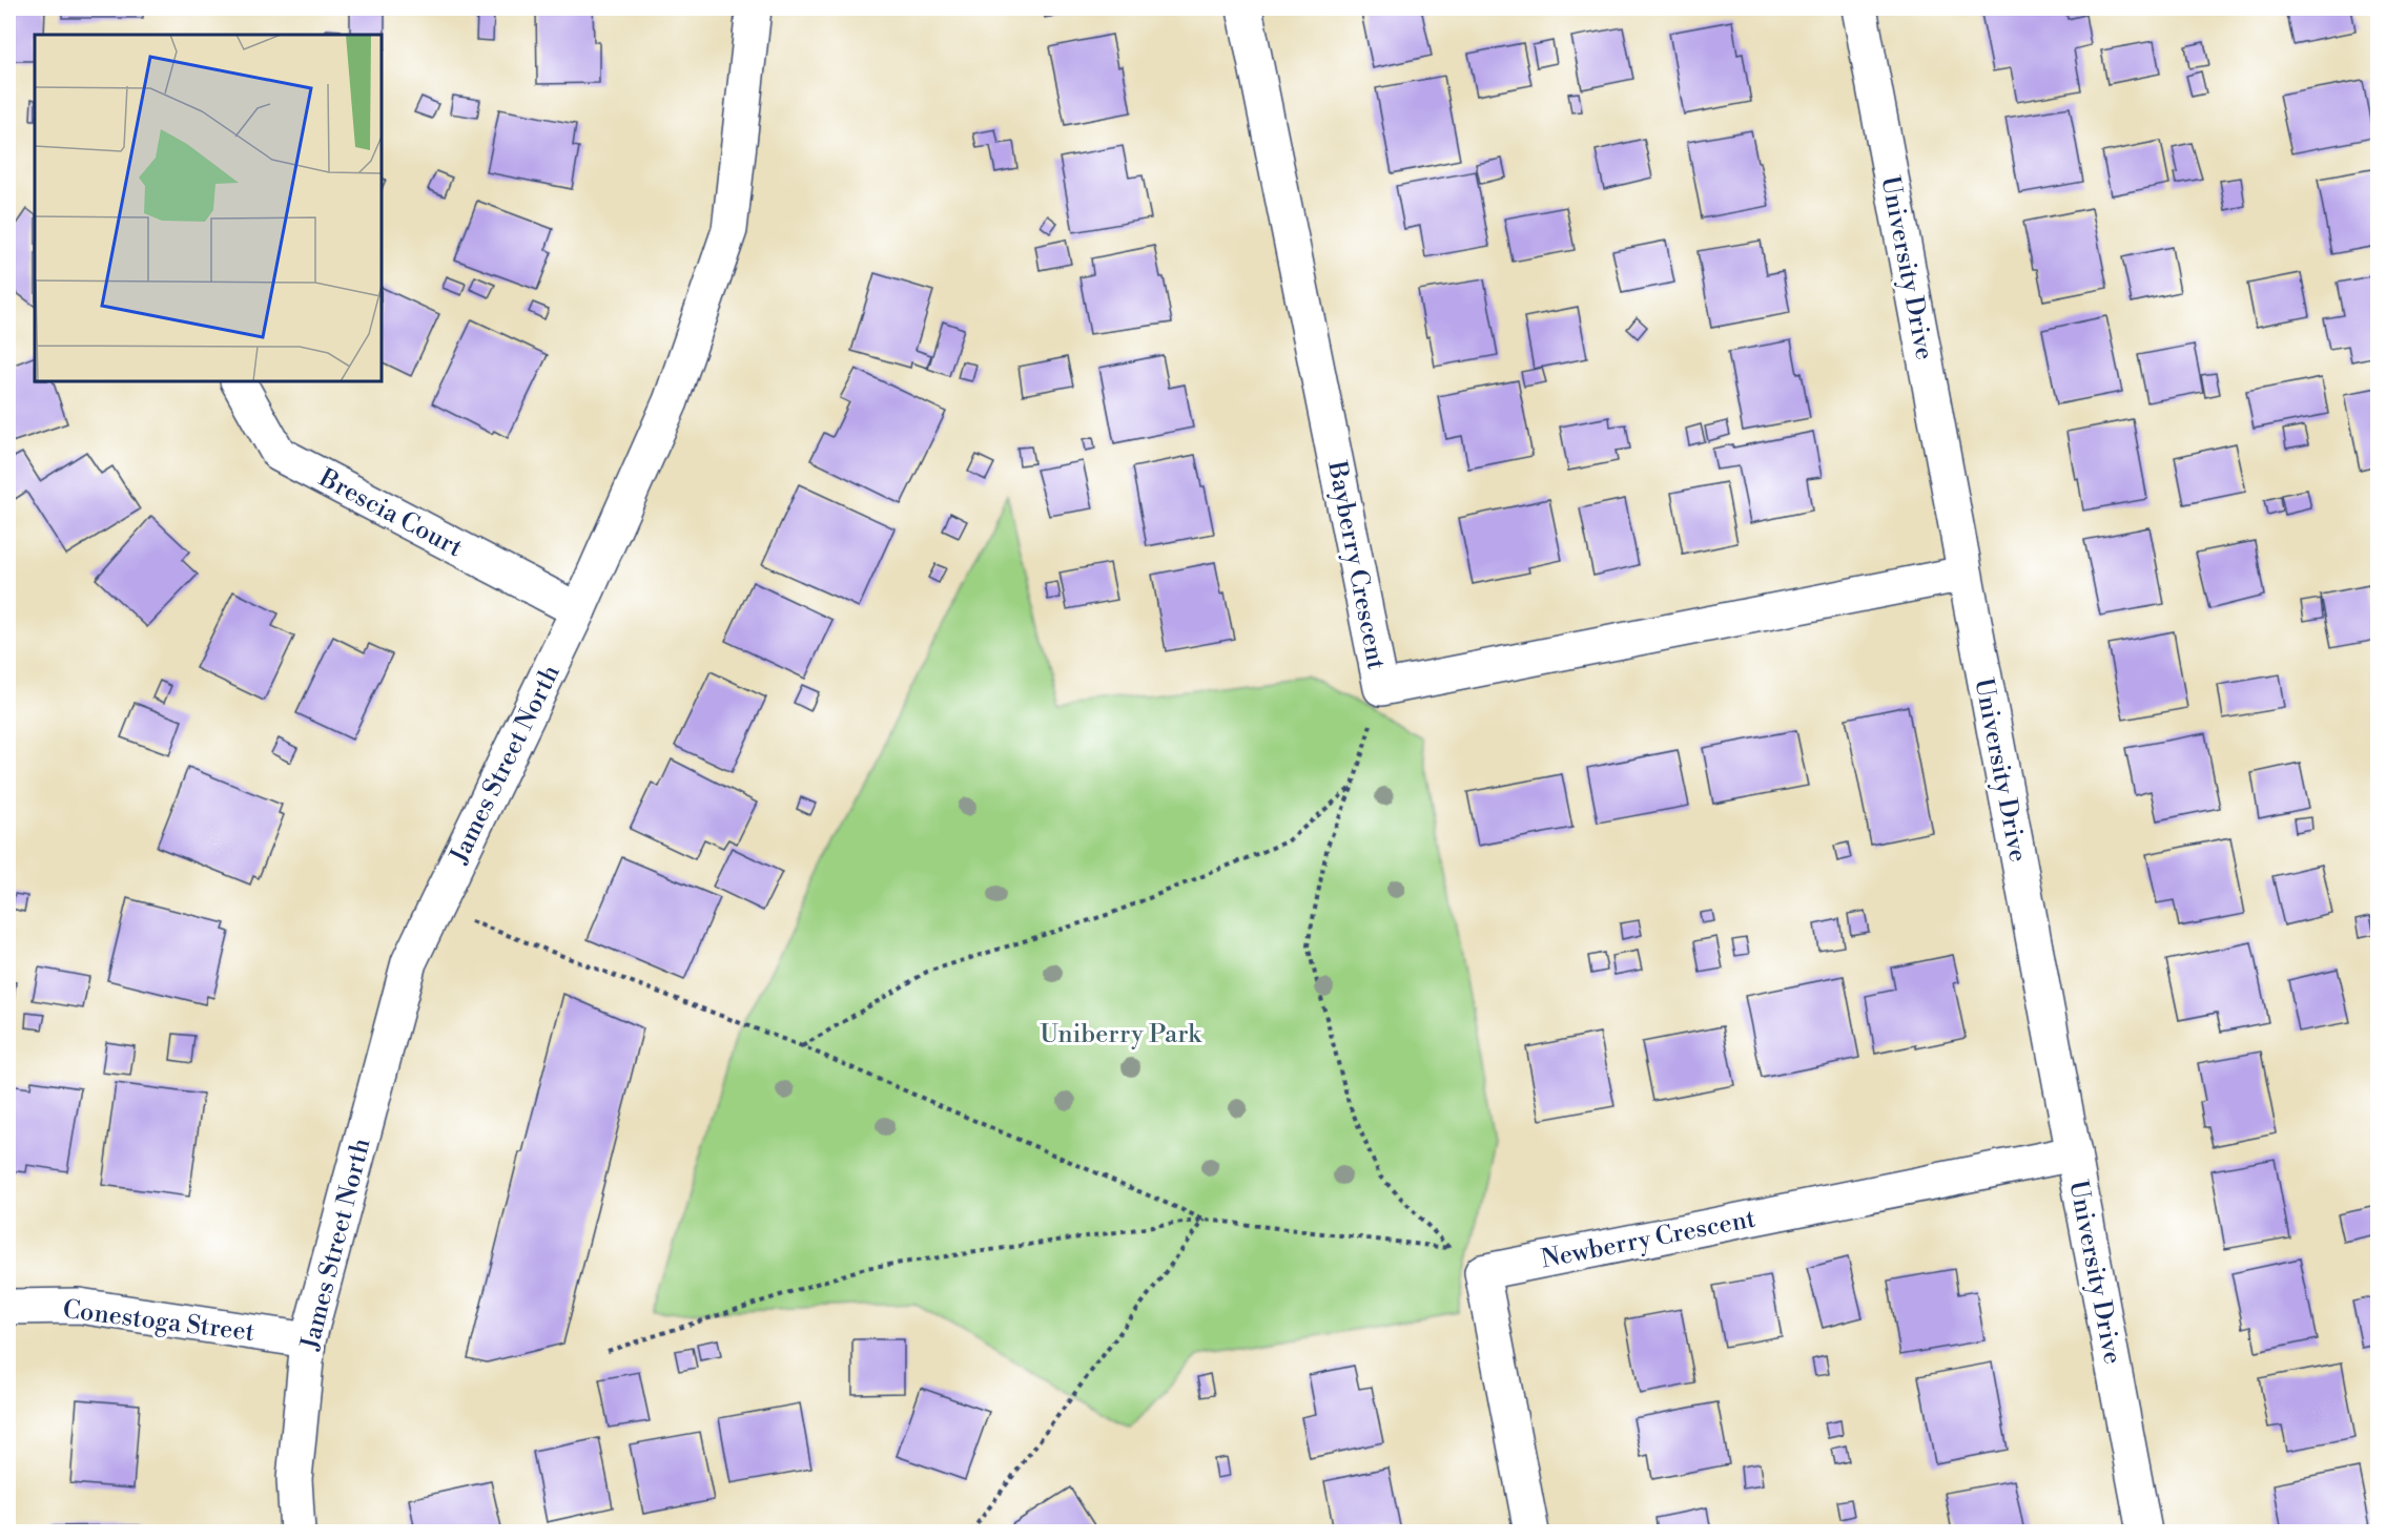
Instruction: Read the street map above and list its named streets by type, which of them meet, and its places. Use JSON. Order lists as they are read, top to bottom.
{
  "streets": {
    "street": [
      "University Drive",
      "Brescia Court",
      "Bayberry Crescent",
      "James Street North",
      "Newberry Crescent",
      "Conestoga Street"
    ]
  },
  "crossings": [
    ["University Drive", "Bayberry Crescent"],
    ["University Drive", "Newberry Crescent"],
    ["Brescia Court", "James Street North"],
    ["James Street North", "Conestoga Street"]
  ],
  "parks": ["Uniberry Park"]
}
